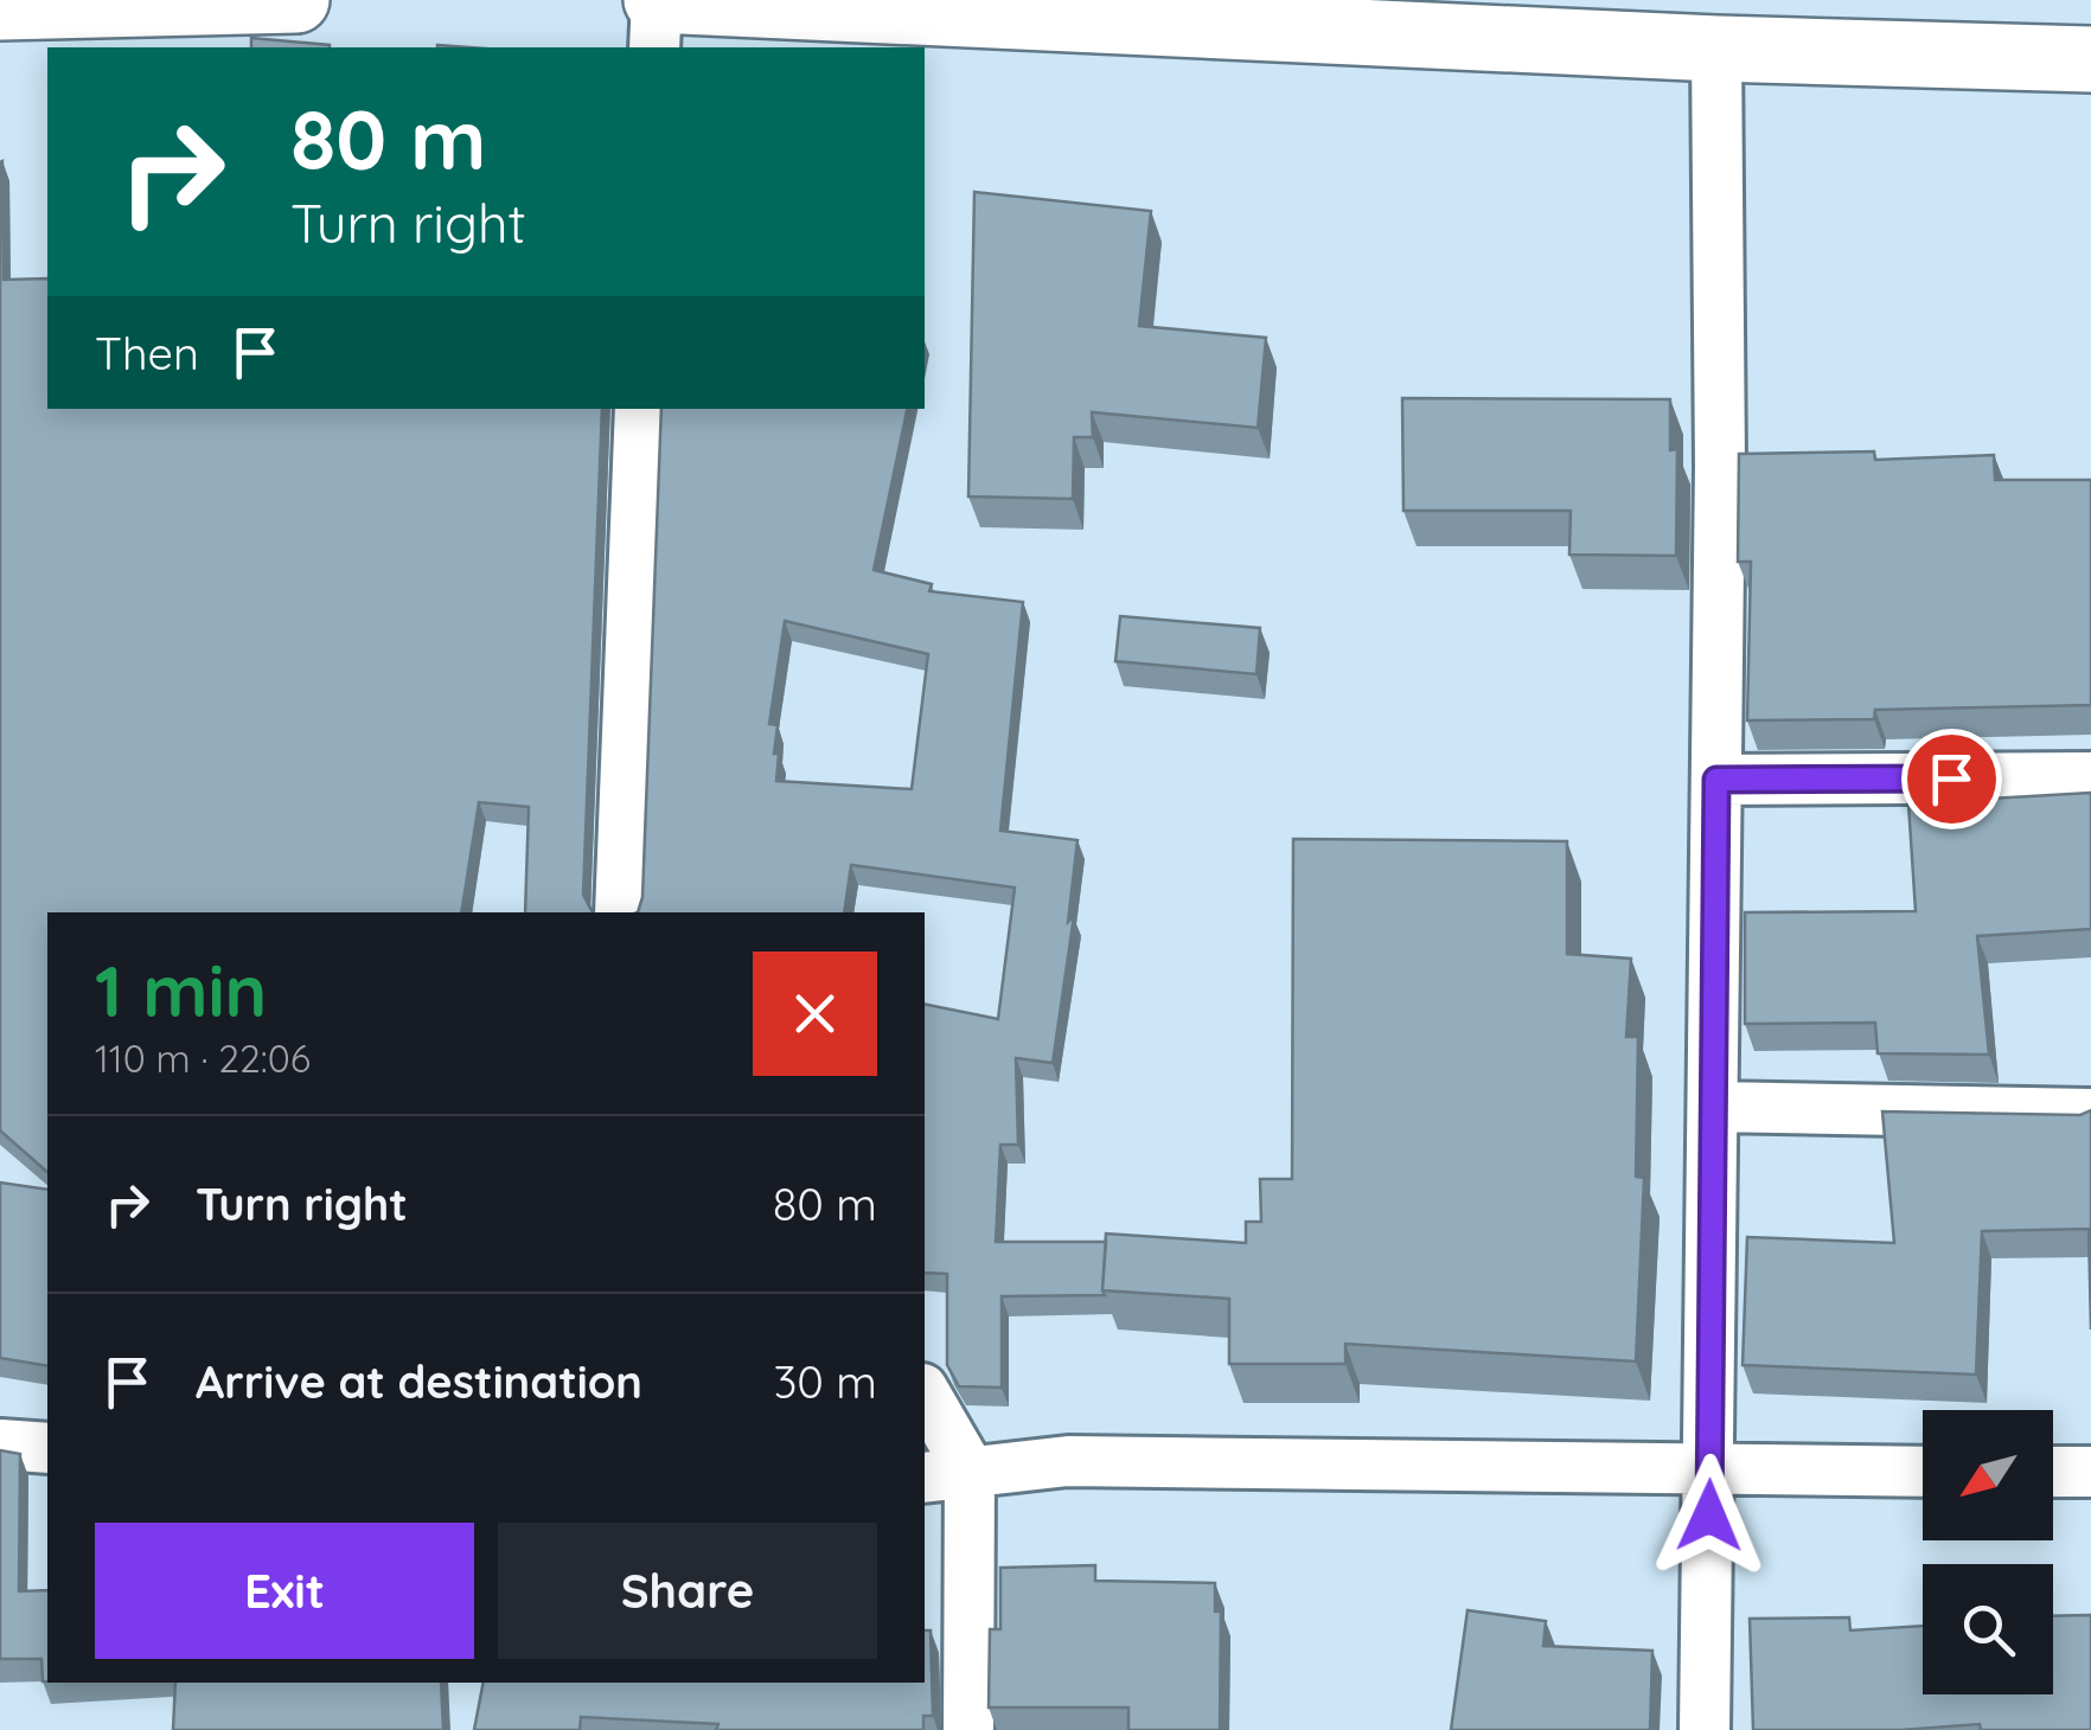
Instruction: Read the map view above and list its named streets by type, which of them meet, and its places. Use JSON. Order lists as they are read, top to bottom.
{
  "north": "bottom left",
  "page": {
    "turn": ["80 m", "Turn right"],
    "then": "Then",
    "heading": ["1 min", "110 m · 22:06"],
    "list": [
      {
        "name": "Turn right",
        "value": "80 m"
      },
      {
        "name": "Arrive at destination",
        "value": "30 m"
      }
    ],
    "buttons": ["Exit", "Share"]
  }
}
